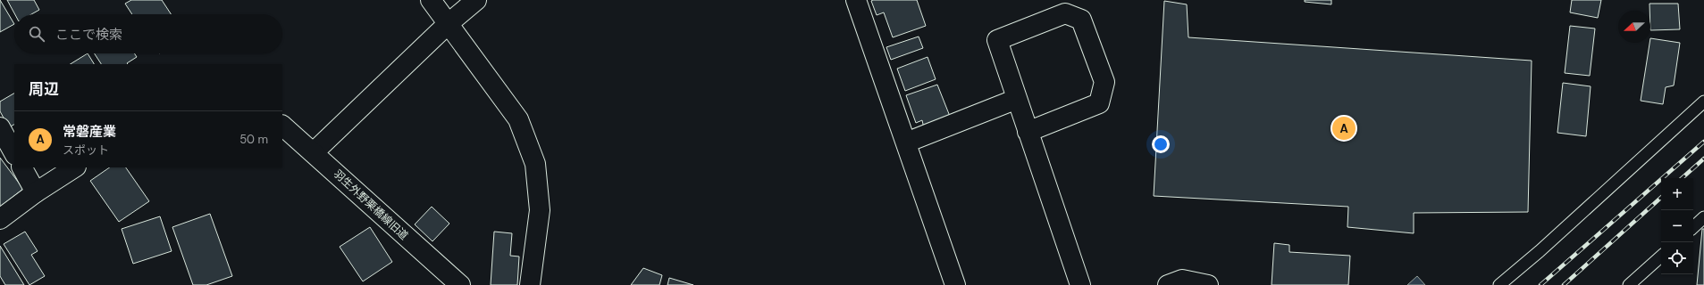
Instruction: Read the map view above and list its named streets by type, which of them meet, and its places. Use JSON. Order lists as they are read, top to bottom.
{
  "streets": {
    "street": ["羽生外野栗橋線旧道"]
  },
  "north": "left",
  "page": {
    "search": "ここで検索",
    "heading": "周辺",
    "list": [
      {
        "mark": "A",
        "name": "常磐産業",
        "note": "スポット",
        "value": "50 m"
      }
    ],
    "pins": "A",
    "map_buttons": ["+", "−"]
  }
}
